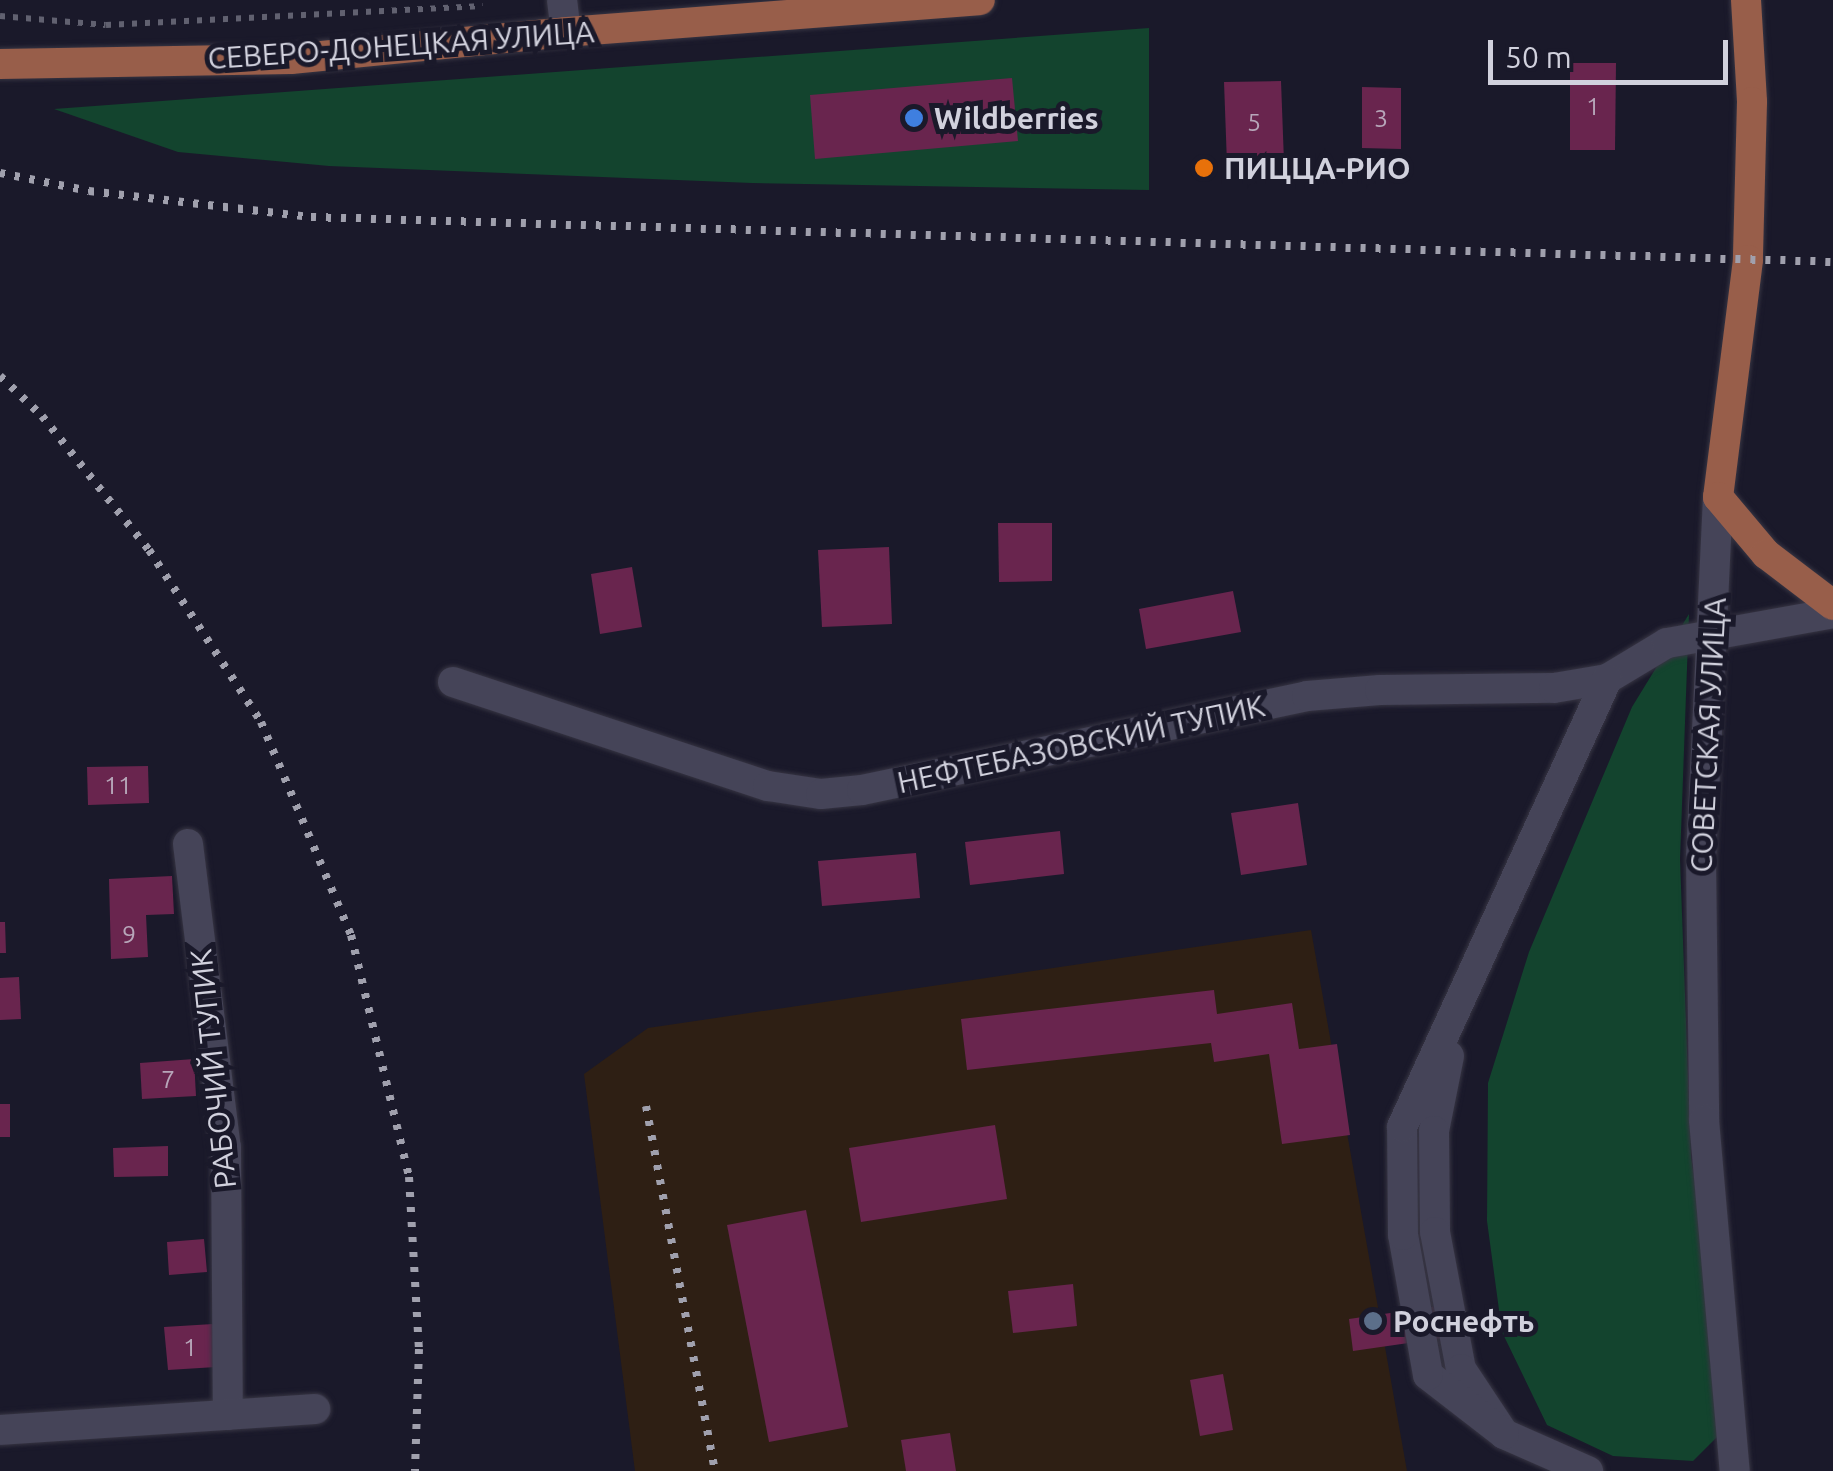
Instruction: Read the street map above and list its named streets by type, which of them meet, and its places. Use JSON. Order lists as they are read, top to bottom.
{
  "streets": {
    "main road": ["СЕВЕРО-ДОНЕЦКАЯ УЛИЦА", "СОВЕТСКАЯ УЛИЦА"],
    "street": ["НЕФТЕБАЗОВСКИЙ ТУПИК", "РАБОЧИЙ ТУПИК"]
  },
  "crossings": [
    ["СОВЕТСКАЯ УЛИЦА", "НЕФТЕБАЗОВСКИЙ ТУПИК"]
  ],
  "places": ["Wildberries", "ПИЦЦА-РИО", "Роснефть"],
  "house_numbers": [
    "1",
    "3",
    "5",
    "11",
    "9",
    "7",
    "1"
  ],
  "scale_bar": "50 m"
}
